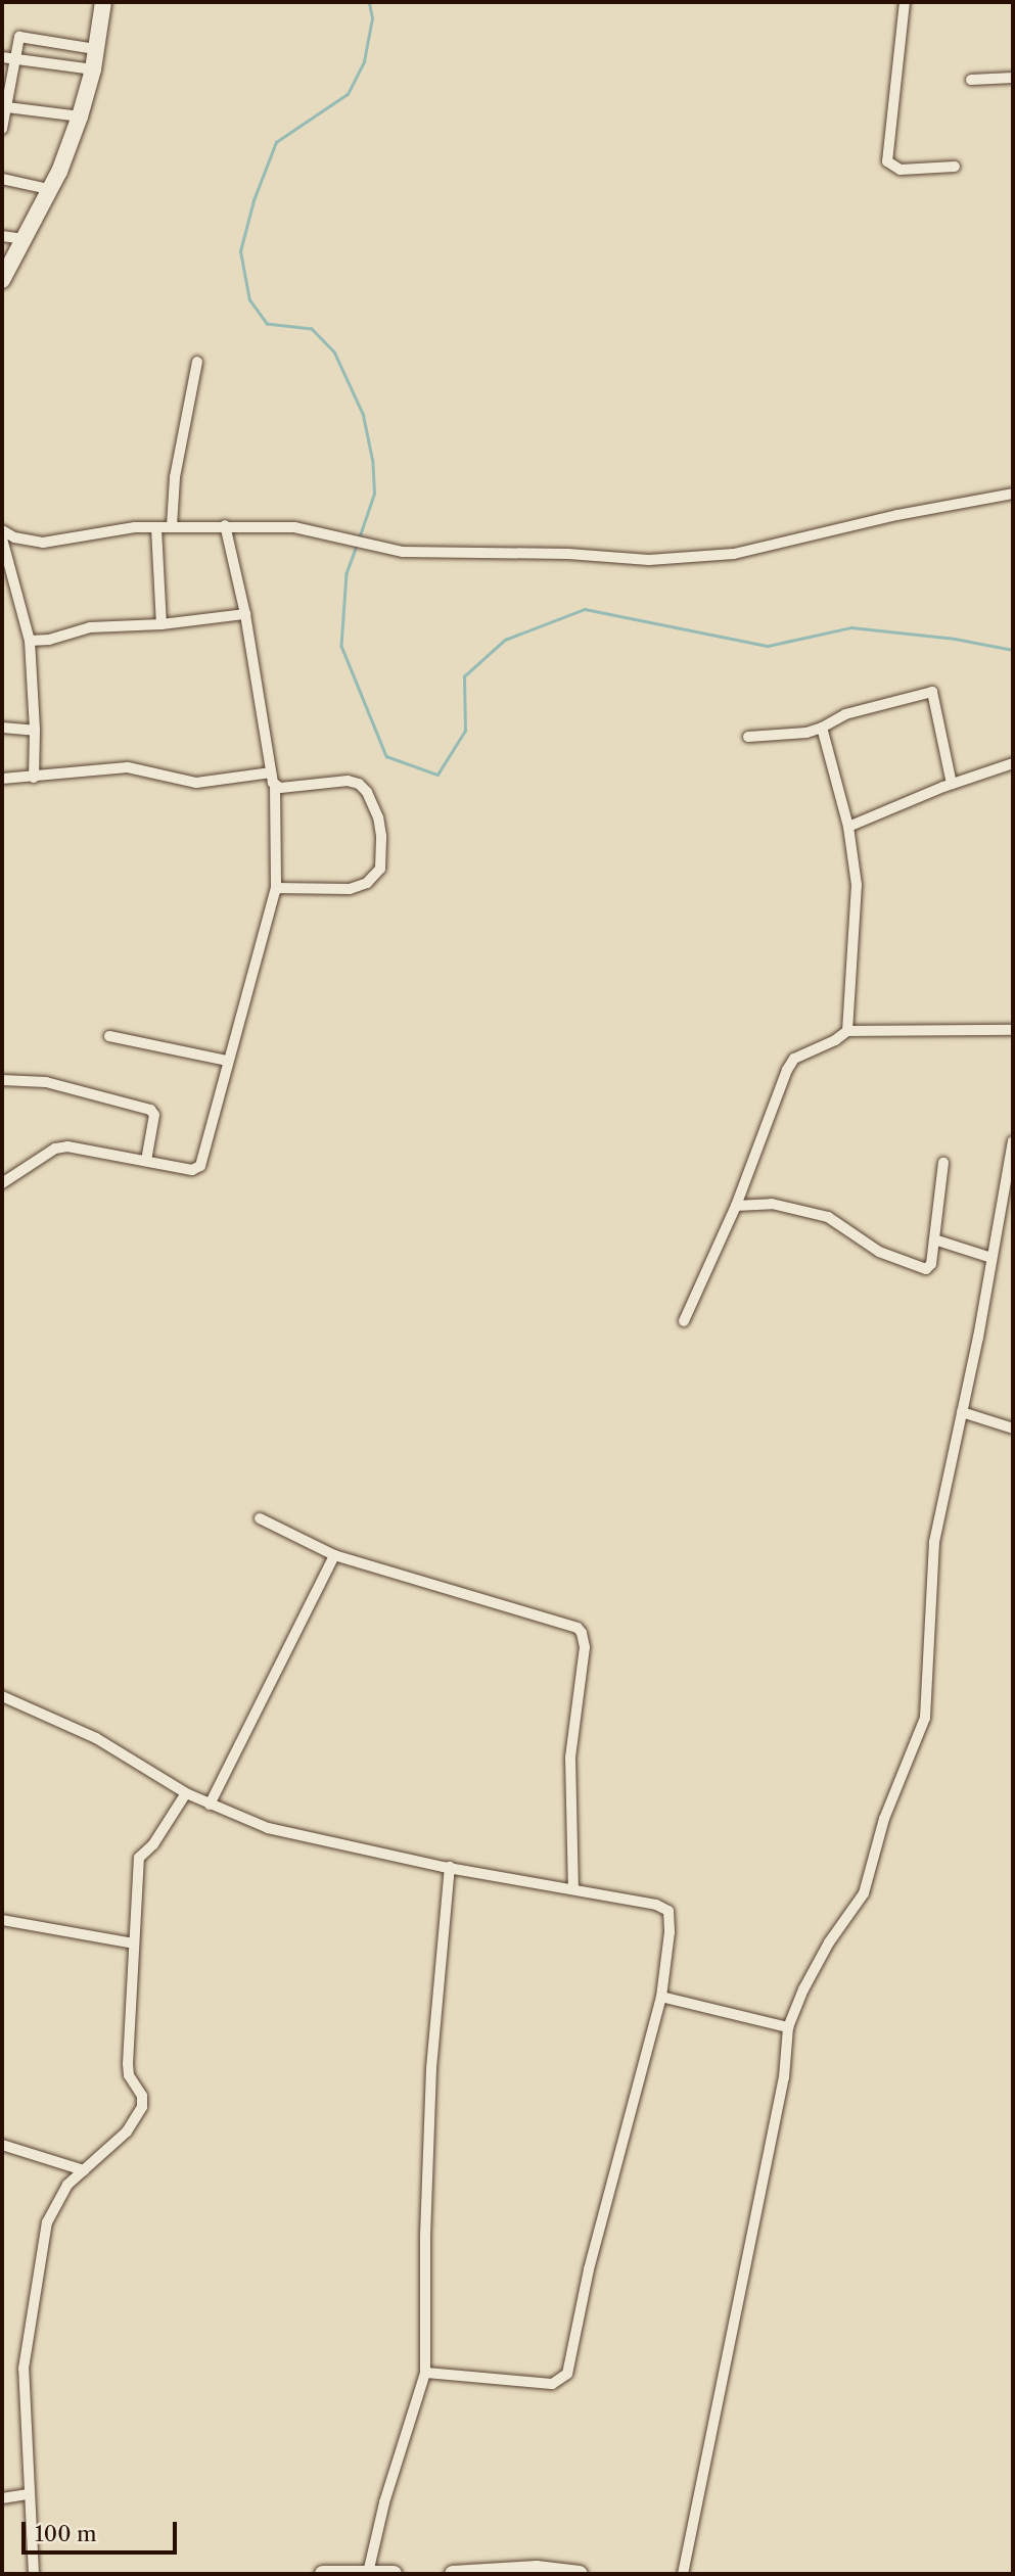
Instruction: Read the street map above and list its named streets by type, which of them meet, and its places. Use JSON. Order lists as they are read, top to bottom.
{
  "scale_bar": "100 m"
}
